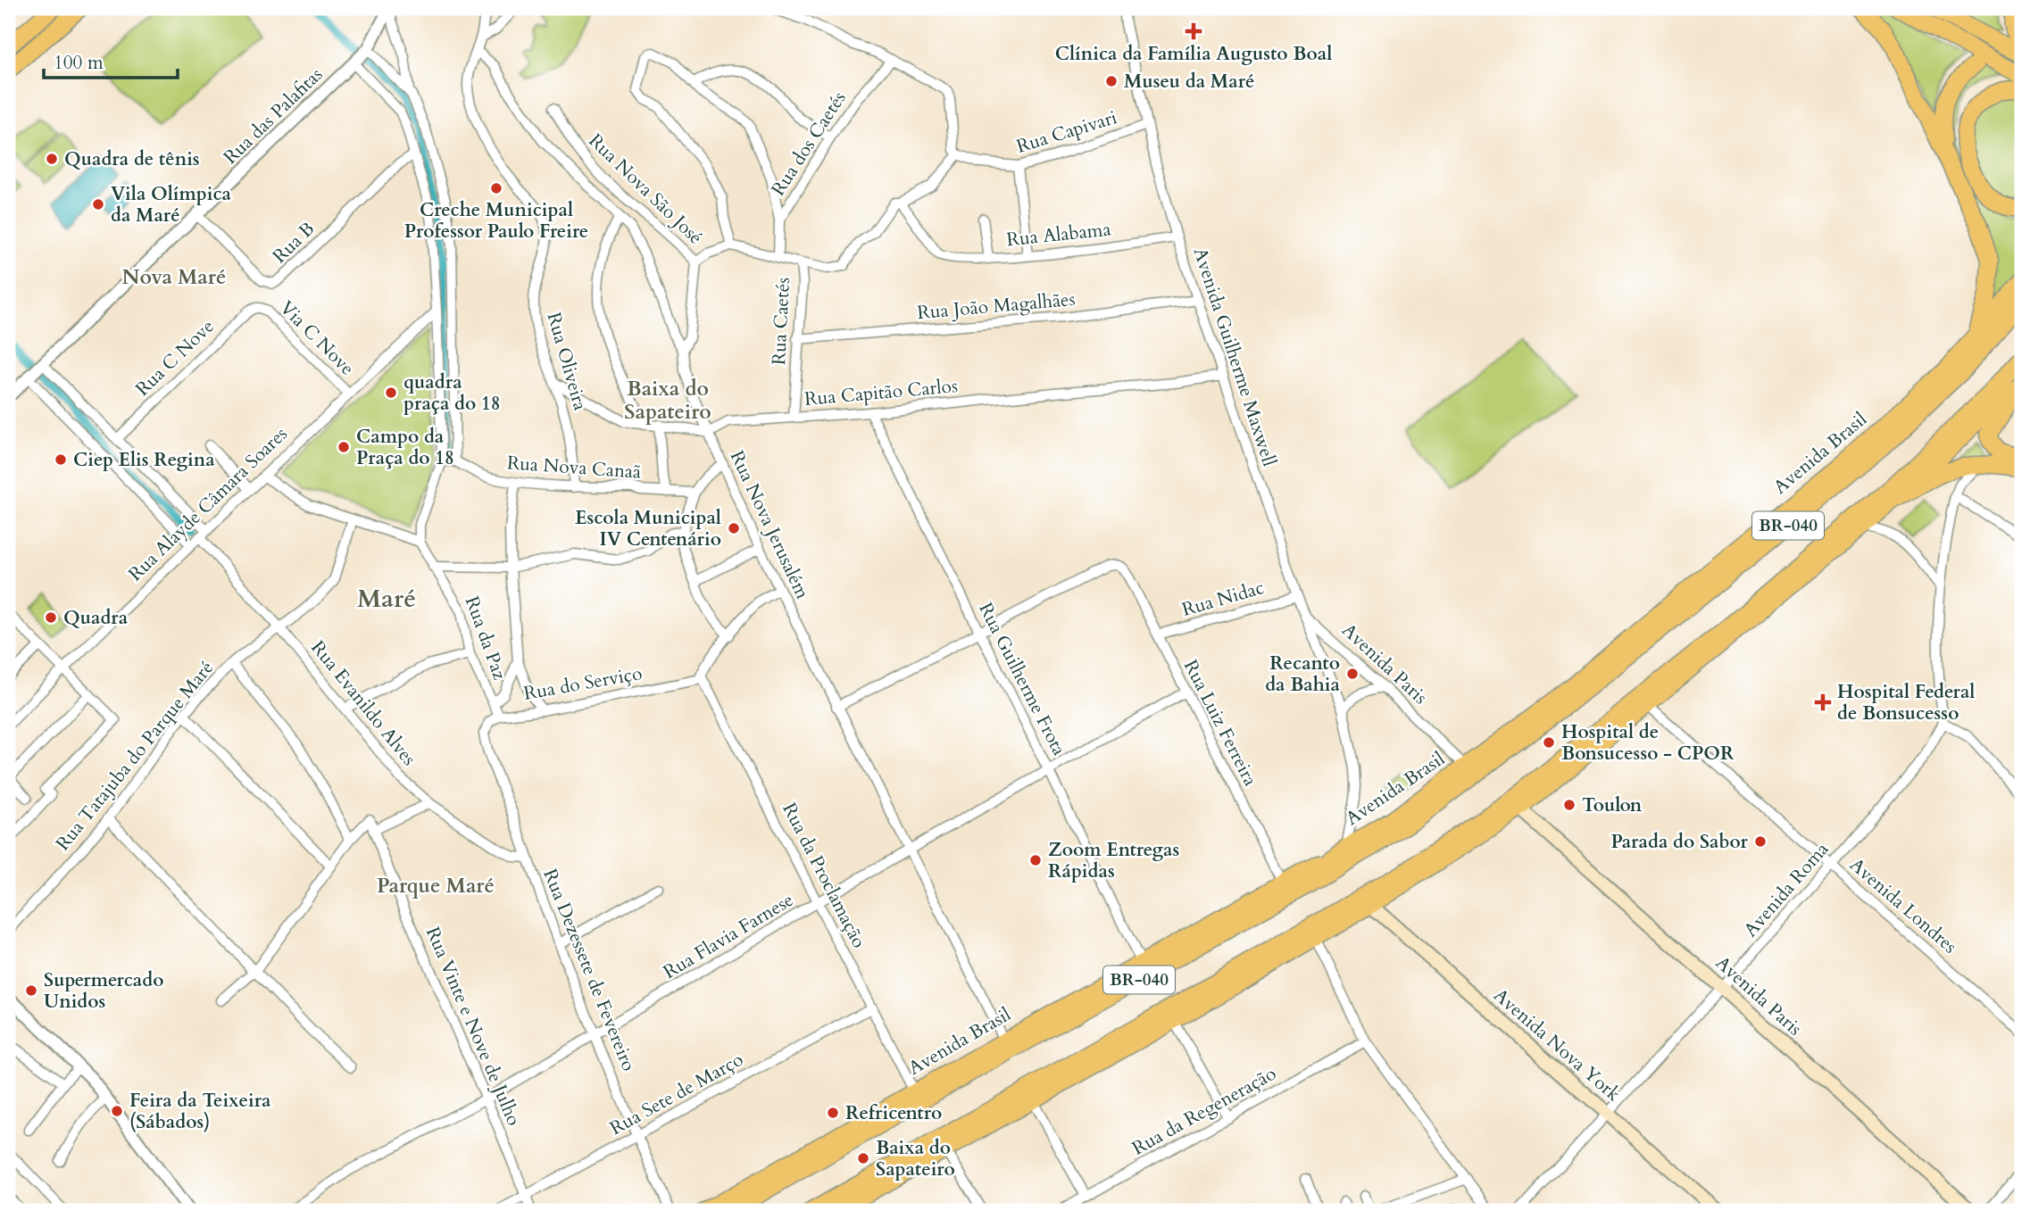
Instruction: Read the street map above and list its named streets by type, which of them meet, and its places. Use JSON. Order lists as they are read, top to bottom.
{
  "streets": {
    "highway": ["Avenida Brasil", "BR-040"],
    "main road": ["Avenida Paris", "Avenida Nova York"],
    "street": [
      "Rua das Palafitas",
      "Rua Capivari",
      "Rua dos Caetés",
      "Rua Nova São José",
      "Rua Alabama",
      "Rua B",
      "Rua João Magalhães",
      "Rua Caetés",
      "Via C Nove",
      "Avenida Guilherme Maxwell",
      "Rua C Nove",
      "Rua Oliveira",
      "Rua Capitão Carlos",
      "Rua Nova Canaã",
      "Rua Alayde Câmara Soares",
      "Rua Nova Jerusalém",
      "Rua Nidac",
      "Rua da Paz",
      "Rua Guilherme Frota",
      "Rua do Serviço",
      "Rua Evanildo Alves",
      "Rua Luiz Ferreira",
      "Rua Tatajuba do Parque Maré",
      "Rua da Proclamação",
      "Avenida Roma",
      "Avenida Londres",
      "Rua Flavia Farnese",
      "Rua Dezessete de Fevereiro",
      "Rua Vinte e Nove de Julho",
      "Rua Sete de Março",
      "Rua da Regeneração"
    ]
  },
  "crossings": [
    ["Rua das Palafitas", "Rua B"],
    ["Rua das Palafitas", "Rua Evanildo Alves"],
    ["Rua Capivari", "Avenida Guilherme Maxwell"],
    ["Rua dos Caetés", "Rua Caetés"],
    ["Rua Alabama", "Avenida Guilherme Maxwell"],
    ["Rua João Magalhães", "Rua Caetés"],
    ["Rua João Magalhães", "Avenida Guilherme Maxwell"],
    ["Rua Caetés", "Rua Capitão Carlos"],
    ["Via C Nove", "Rua C Nove"],
    ["Via C Nove", "Rua Alayde Câmara Soares"],
    ["Avenida Guilherme Maxwell", "Rua Capitão Carlos"],
    ["Avenida Guilherme Maxwell", "Avenida Brasil"],
    ["Avenida Guilherme Maxwell", "Rua Nidac"],
    ["Avenida Guilherme Maxwell", "Avenida Paris"],
    ["Rua C Nove", "Rua Evanildo Alves"],
    ["Rua Oliveira", "Rua Nova Canaã"],
    ["Rua Oliveira", "Rua Nova Jerusalém"],
    ["Rua Capitão Carlos", "Rua Nova Jerusalém"],
    ["Rua Capitão Carlos", "Rua Guilherme Frota"],
    ["Avenida Brasil", "Rua Nova Jerusalém"],
    ["Avenida Brasil", "Avenida Paris"],
    ["Avenida Brasil", "Rua Guilherme Frota"],
    ["Avenida Brasil", "Rua Luiz Ferreira"],
    ["Avenida Brasil", "Rua da Proclamação"],
    ["Rua Alayde Câmara Soares", "Rua Evanildo Alves"],
    ["Rua Nova Jerusalém", "Rua Flavia Farnese"],
    ["Rua Nidac", "Rua Luiz Ferreira"],
    ["Rua da Paz", "Rua do Serviço"],
    ["Rua da Paz", "Rua Dezessete de Fevereiro"],
    ["Avenida Paris", "Avenida Roma"],
    ["Rua Guilherme Frota", "Rua Luiz Ferreira"],
    ["Rua Guilherme Frota", "Rua Flavia Farnese"],
    ["Rua do Serviço", "Rua da Proclamação"],
    ["Rua do Serviço", "Rua Dezessete de Fevereiro"],
    ["Rua Evanildo Alves", "Rua Tatajuba do Parque Maré"],
    ["Rua Evanildo Alves", "Rua Dezessete de Fevereiro"],
    ["Rua Luiz Ferreira", "Rua Flavia Farnese"],
    ["Rua da Proclamação", "Rua Flavia Farnese"],
    ["Rua da Proclamação", "Rua Sete de Março"],
    ["Avenida Roma", "Avenida Londres"],
    ["Avenida Roma", "Avenida Nova York"],
    ["Rua Flavia Farnese", "Rua Dezessete de Fevereiro"],
    ["Rua Flavia Farnese", "Rua Vinte e Nove de Julho"],
    ["Rua Dezessete de Fevereiro", "Rua Sete de Março"],
    ["Rua Vinte e Nove de Julho", "Rua Sete de Março"]
  ],
  "districts": [
    "Nova Maré",
    "Baixa do Sapateiro",
    "Maré",
    "Parque Maré"
  ],
  "places": {
    "health": ["Clínica da Família Augusto Boal", "Hospital Federal de Bonsucesso"],
    "other": [
      "Museu da Maré",
      "Quadra de tênis",
      "Creche Municipal Professor Paulo Freire",
      "Vila Olímpica da Maré",
      "quadra praça do 18",
      "Campo da Praça do 18",
      "Ciep Elis Regina",
      "Escola Municipal IV Centenário",
      "Quadra",
      "Recanto da Bahia",
      "Hospital de Bonsucesso - CPOR",
      "Toulon",
      "Parada do Sabor",
      "Zoom Entregas Rápidas",
      "Supermercado Unidos",
      "Feira da Teixeira (Sábados)",
      "Refricentro",
      "Baixa do Sapateiro"
    ]
  },
  "scale_bar": "100 m"
}
